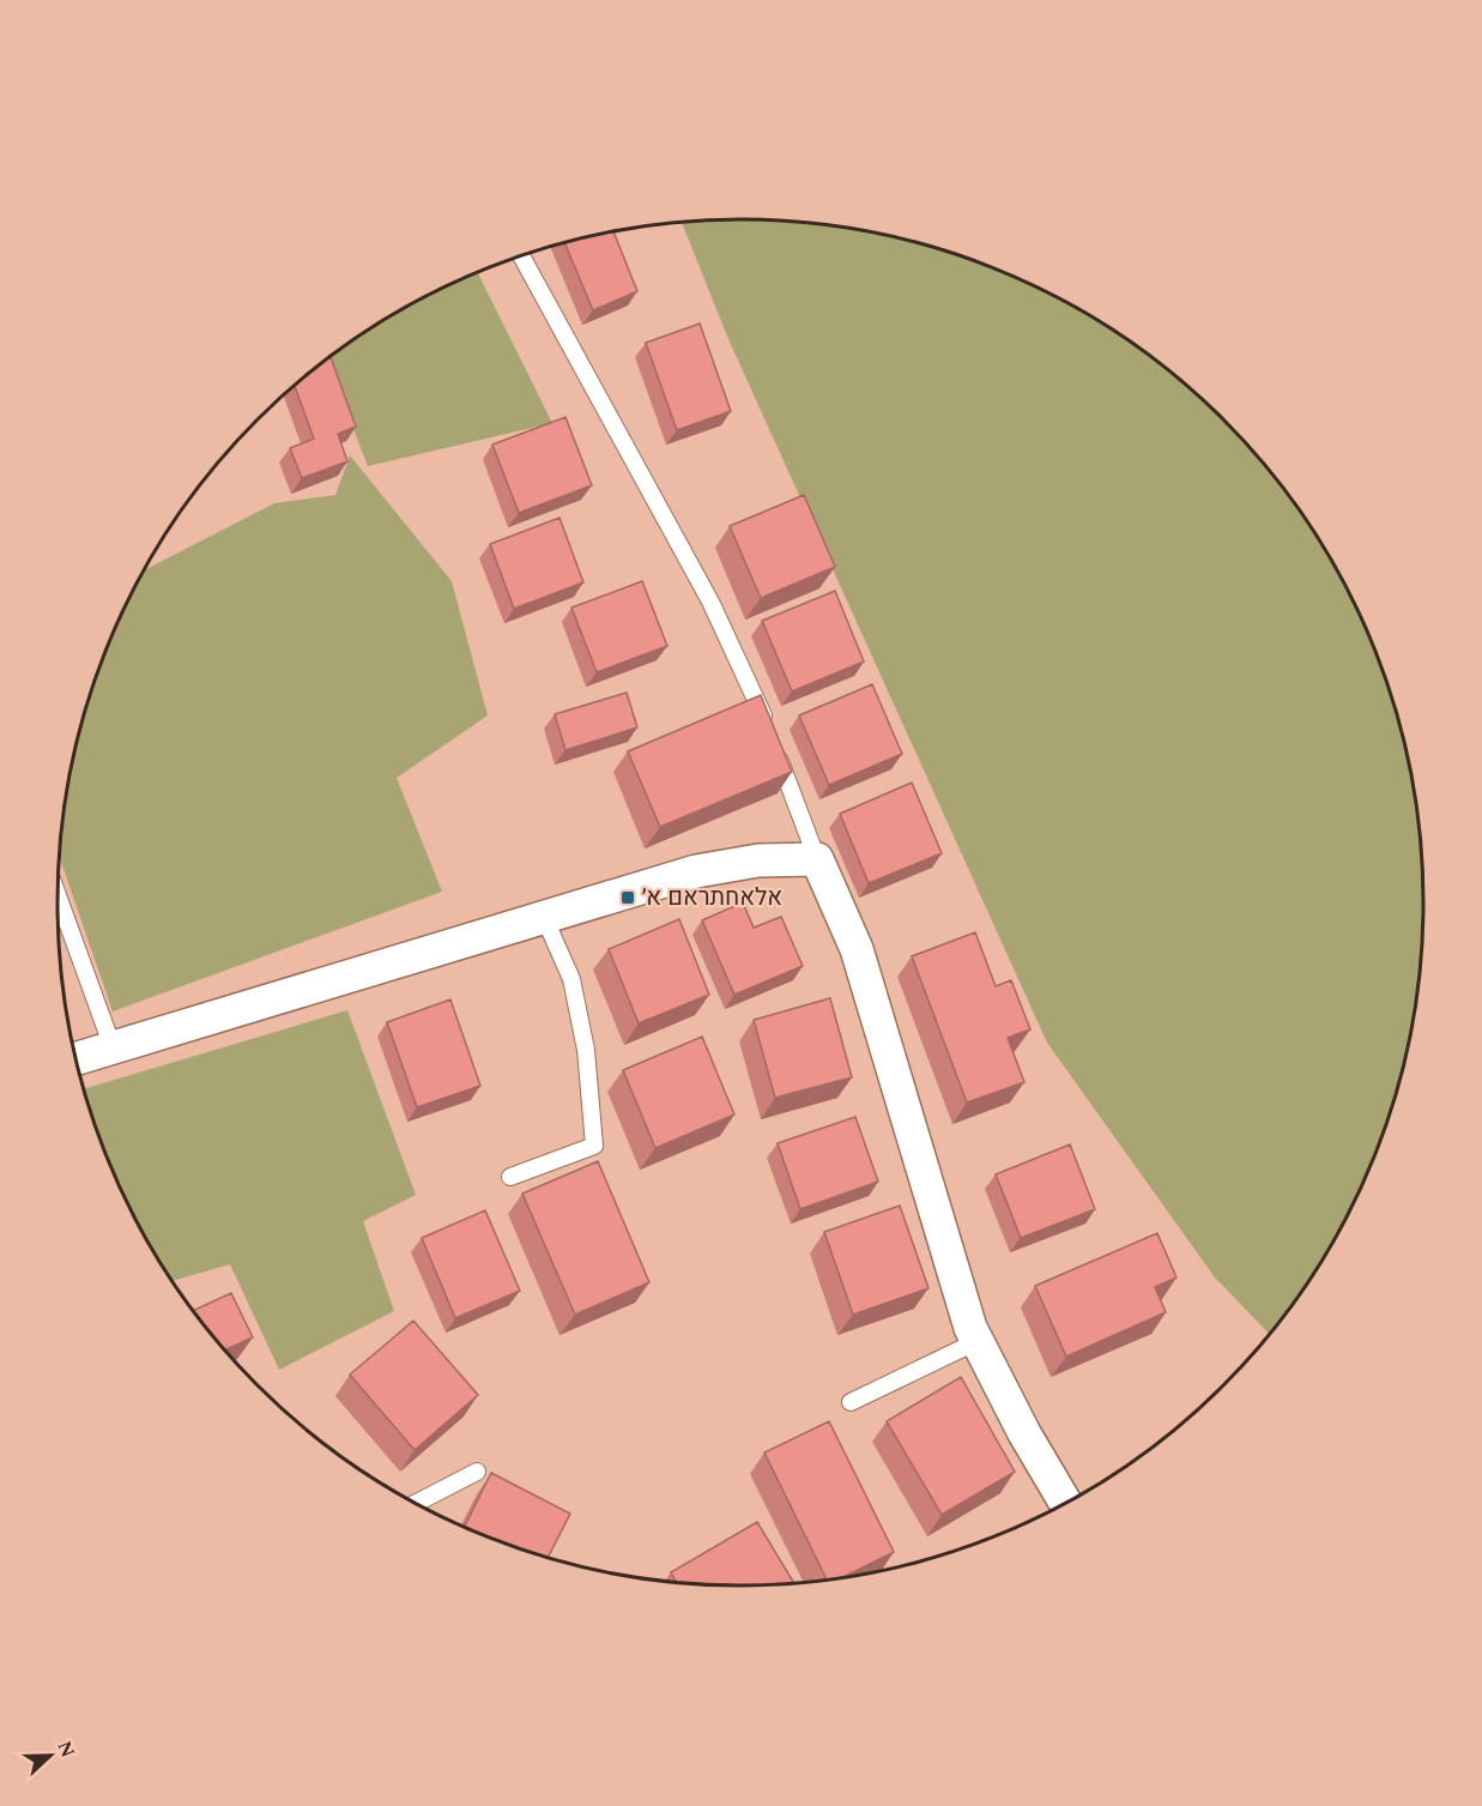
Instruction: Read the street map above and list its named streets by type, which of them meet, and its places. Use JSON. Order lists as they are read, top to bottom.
{
  "places": {
    "transit": ["אלאחתראם א׳"]
  },
  "north": "right"
}
